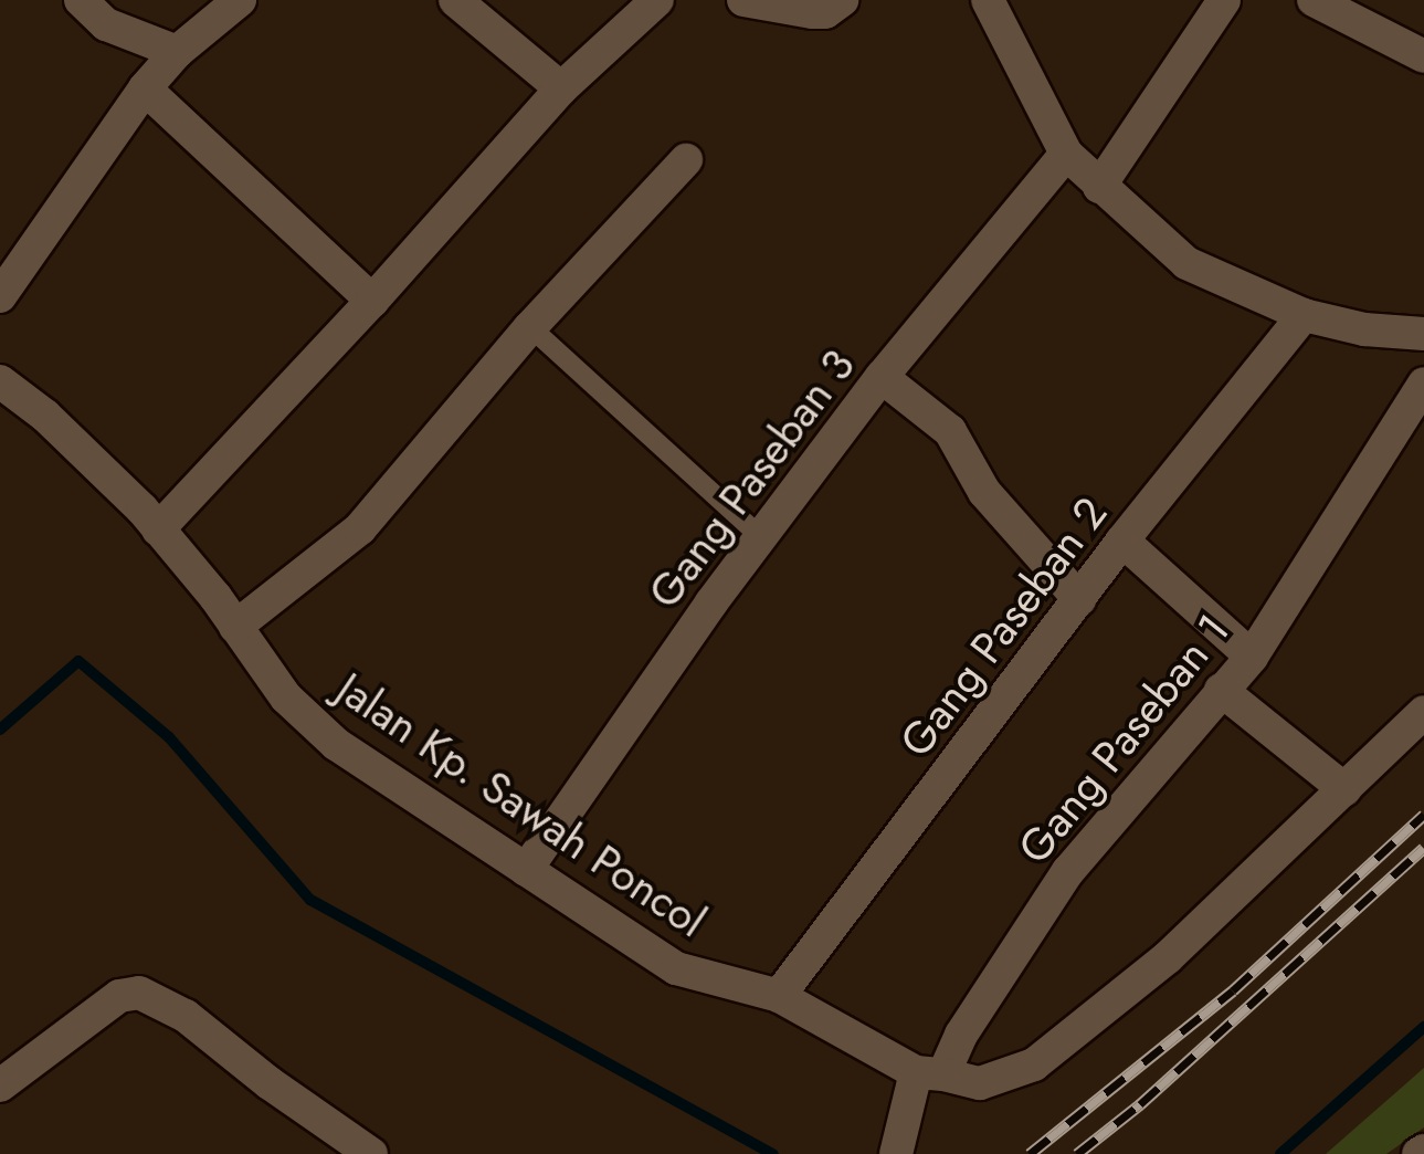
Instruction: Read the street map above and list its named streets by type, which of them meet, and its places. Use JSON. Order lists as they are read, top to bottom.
{
  "streets": {
    "street": [
      "Gang Paseban 3",
      "Gang Paseban 2",
      "Gang Paseban 1",
      "Jalan Kp. Sawah Poncol"
    ]
  },
  "crossings": [
    ["Gang Paseban 3", "Jalan Kp. Sawah Poncol"],
    ["Gang Paseban 2", "Jalan Kp. Sawah Poncol"],
    ["Gang Paseban 1", "Jalan Kp. Sawah Poncol"]
  ]
}
